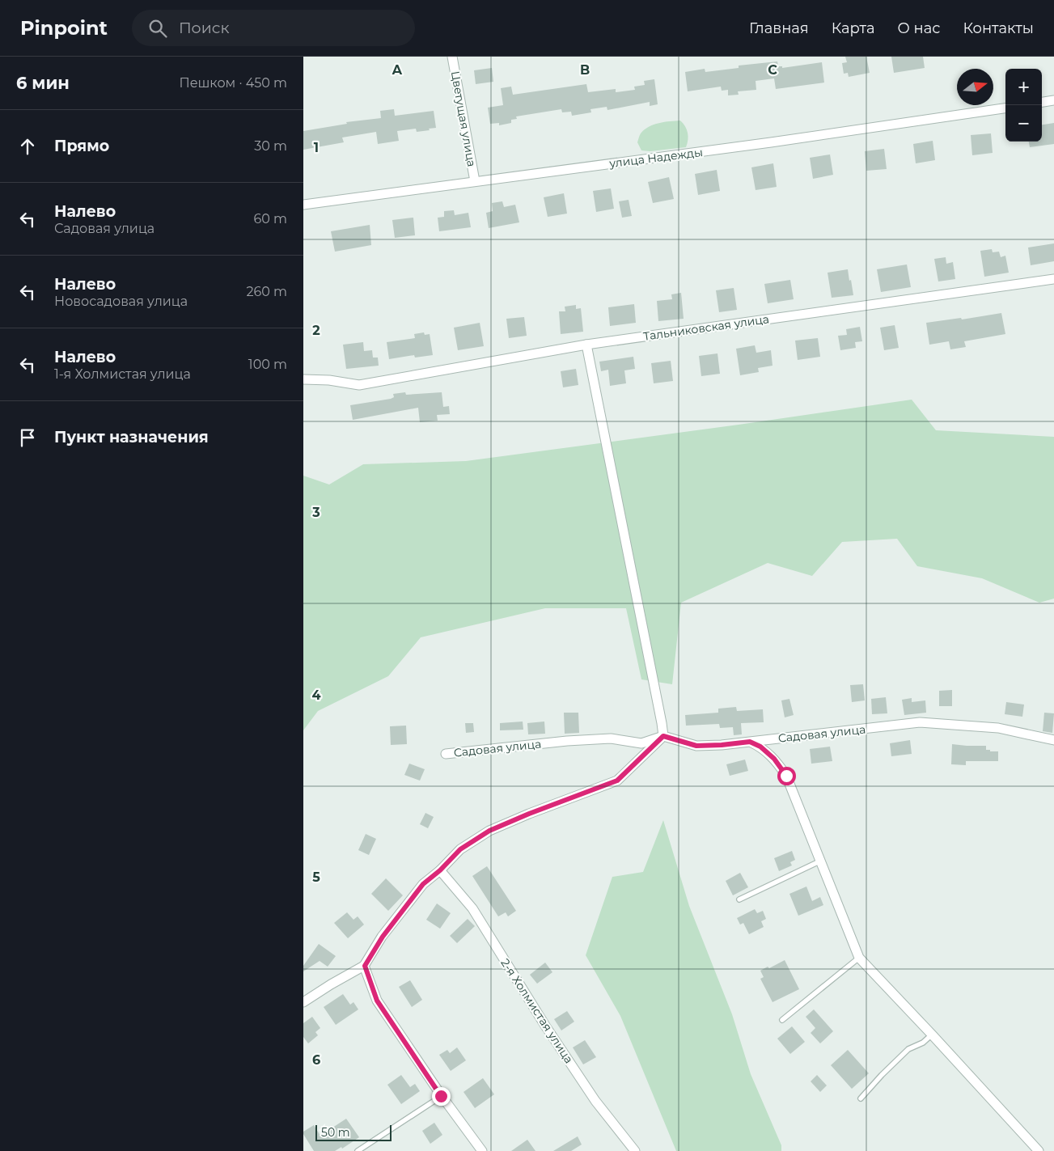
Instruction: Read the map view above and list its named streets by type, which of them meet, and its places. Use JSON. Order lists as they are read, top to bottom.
{
  "streets": {
    "street": [
      "Цветущая улица",
      "улица Надежды",
      "Тальниковская улица",
      "Садовая улица",
      "2-я Холмистая улица"
    ]
  },
  "crossings": [
    ["Цветущая улица", "улица Надежды"]
  ],
  "scale_bar": "50 m",
  "north": "right",
  "page": {
    "header": "Pinpoint",
    "search": "Поиск",
    "nav": [
      "Главная",
      "Карта",
      "О нас",
      "Контакты"
    ],
    "heading": ["6 мин", "Пешком · 450 m"],
    "map_buttons": ["+", "−"],
    "list": [
      ["Прямо", "30 m"],
      ["Налево", "Садовая улица", "60 m"],
      ["Налево", "Новосадовая улица", "260 m"],
      ["Налево", "1-я Холмистая улица", "100 m"],
      "Пункт назначения"
    ],
    "scale": "50 m"
  },
  "grid": {
    "columns": ["A", "B", "C"],
    "rows": [
      "1",
      "2",
      "3",
      "4",
      "5",
      "6"
    ]
  }
}
